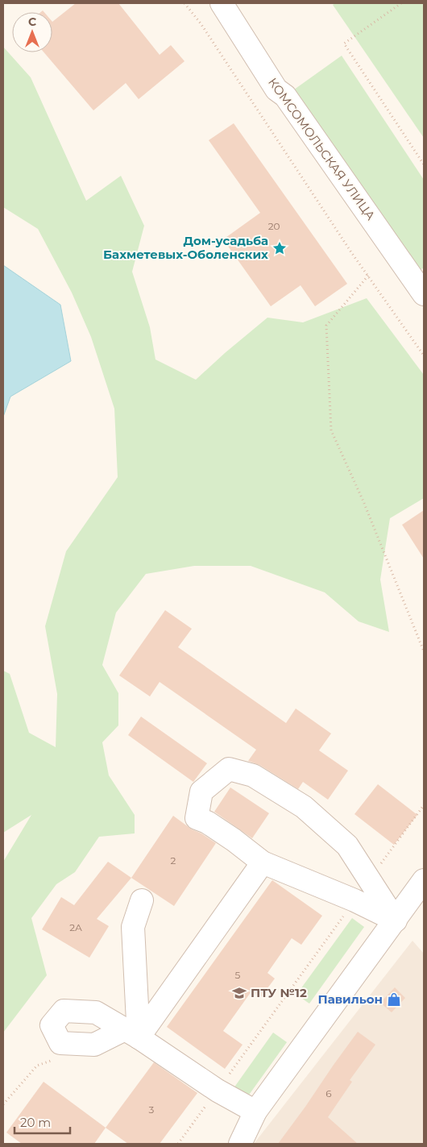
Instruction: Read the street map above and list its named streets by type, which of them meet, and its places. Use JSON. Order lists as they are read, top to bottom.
{
  "streets": {
    "street": ["КОМСОМОЛЬСКАЯ УЛИЦА"]
  },
  "places": {
    "place": ["Дом-усадьба Бахметевых-Оболенских"],
    "school or university": ["ПТУ №12"],
    "shop": ["Павильон"]
  },
  "house_numbers": [
    "20",
    "2",
    "2А",
    "5",
    "6",
    "3"
  ],
  "scale_bar": "20 m",
  "north": "top"
}
